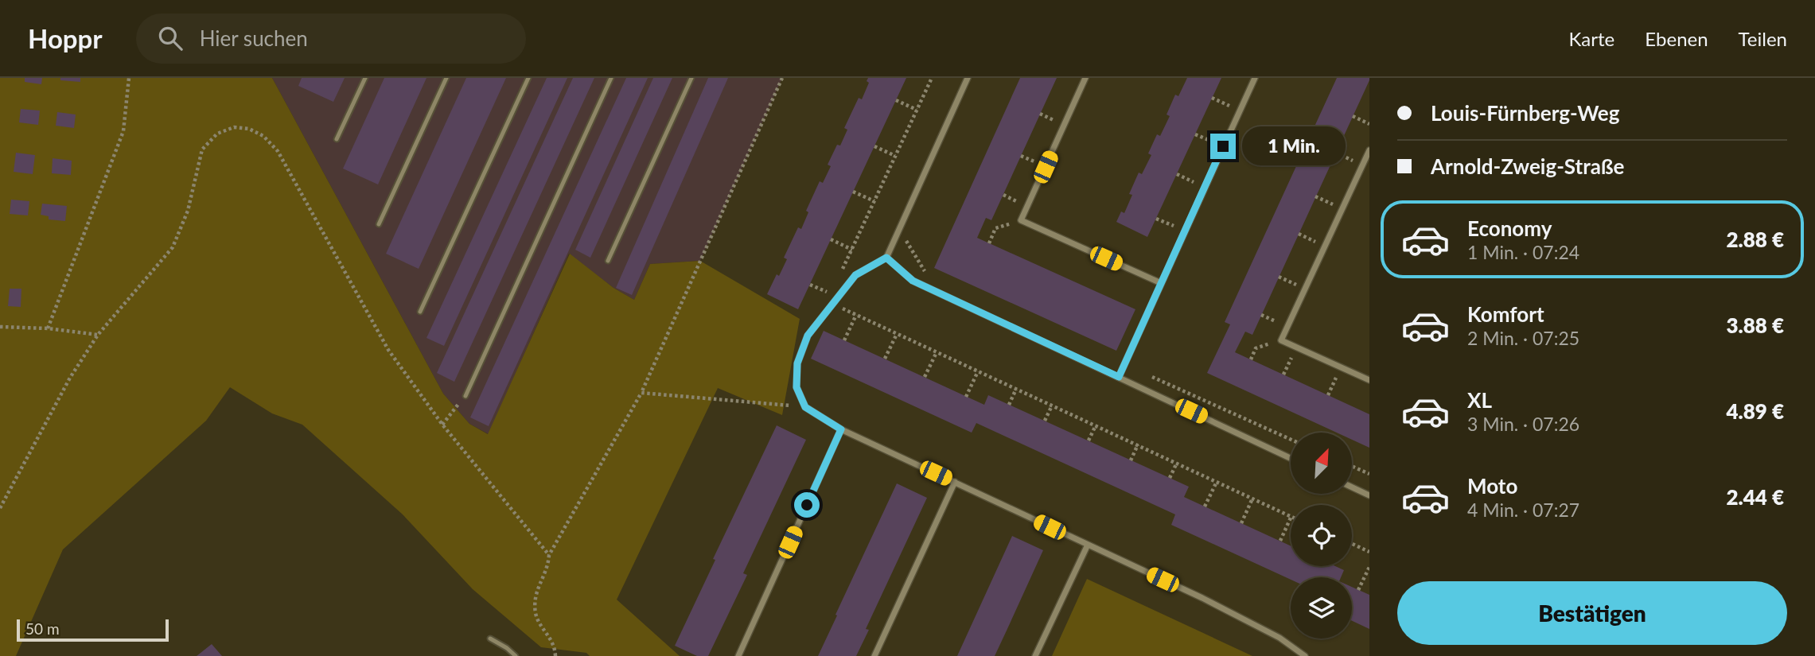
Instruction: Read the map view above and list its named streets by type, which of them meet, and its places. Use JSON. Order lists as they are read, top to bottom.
{
  "scale_bar": "50 m",
  "north": "top right",
  "page": {
    "header": "Hoppr",
    "search": "Hier suchen",
    "nav": ["Karte", "Ebenen", "Teilen"],
    "banner": ["Louis-Fürnberg-Weg", "Arnold-Zweig-Straße"],
    "bubble": "1 Min.",
    "list": [
      {
        "name": "Economy",
        "note": "1 Min. · 07:24",
        "value": "2.88 €"
      },
      {
        "name": "Komfort",
        "note": "2 Min. · 07:25",
        "value": "3.88 €"
      },
      {
        "name": "XL",
        "note": "3 Min. · 07:26",
        "value": "4.89 €"
      },
      {
        "name": "Moto",
        "note": "4 Min. · 07:27",
        "value": "2.44 €"
      }
    ],
    "buttons": "Bestätigen",
    "scale": "50 m"
  }
}
